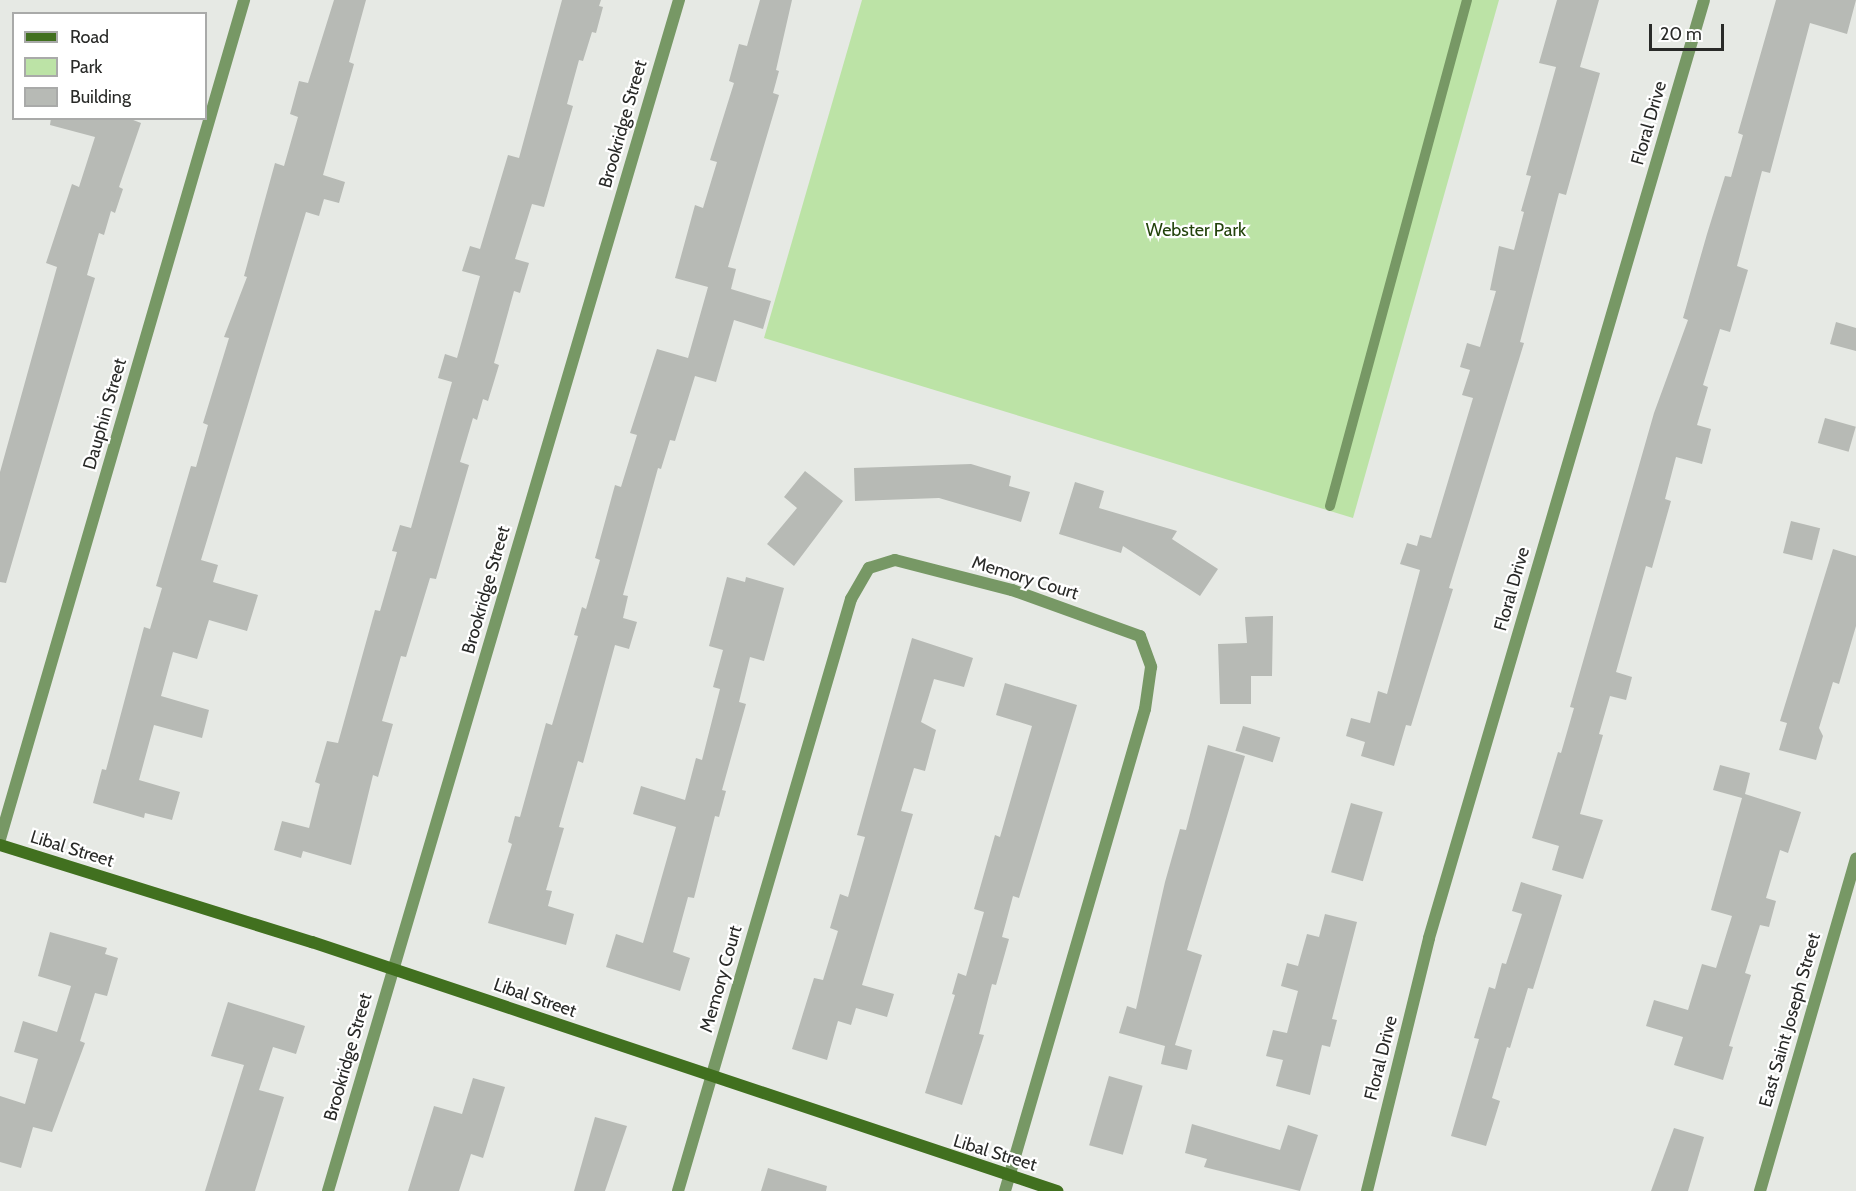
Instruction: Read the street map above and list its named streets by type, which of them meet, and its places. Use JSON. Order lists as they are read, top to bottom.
{
  "streets": {
    "street": [
      "Floral Drive",
      "Brookridge Street",
      "Dauphin Street",
      "Memory Court",
      "Libal Street",
      "East Saint Joseph Street"
    ]
  },
  "crossings": [
    ["Brookridge Street", "Libal Street"],
    ["Memory Court", "Libal Street"]
  ],
  "parks": ["Webster Park"],
  "legend": ["Road", "Park", "Building"],
  "scale_bar": "20 m"
}
